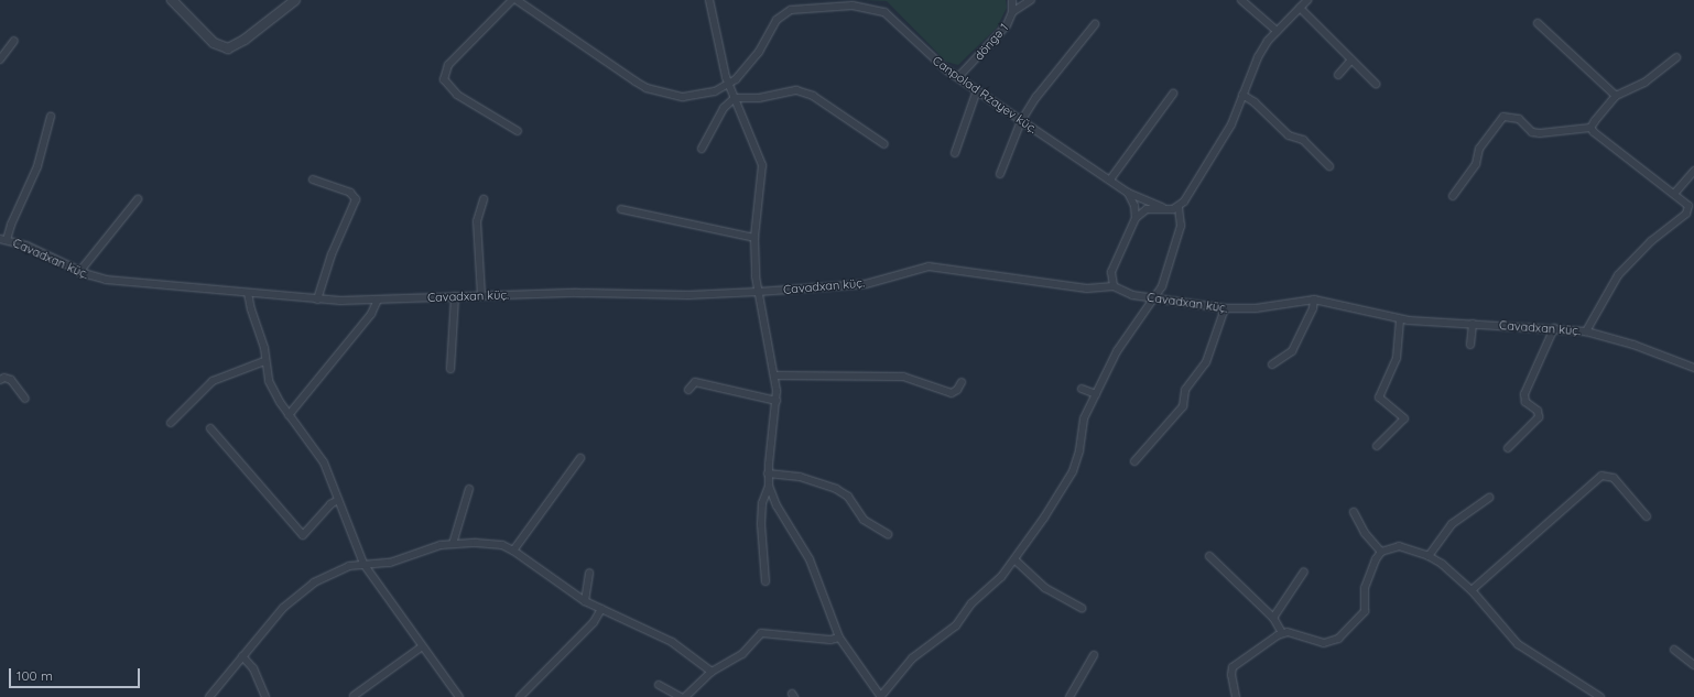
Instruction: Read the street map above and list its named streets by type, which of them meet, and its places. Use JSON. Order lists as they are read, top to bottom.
{
  "streets": {
    "street": ["döngə 1", "Canpolad Rzayev küç.", "Cavadxan küç."]
  },
  "crossings": [
    ["döngə 1", "Canpolad Rzayev küç."]
  ],
  "scale_bar": "100 m"
}
